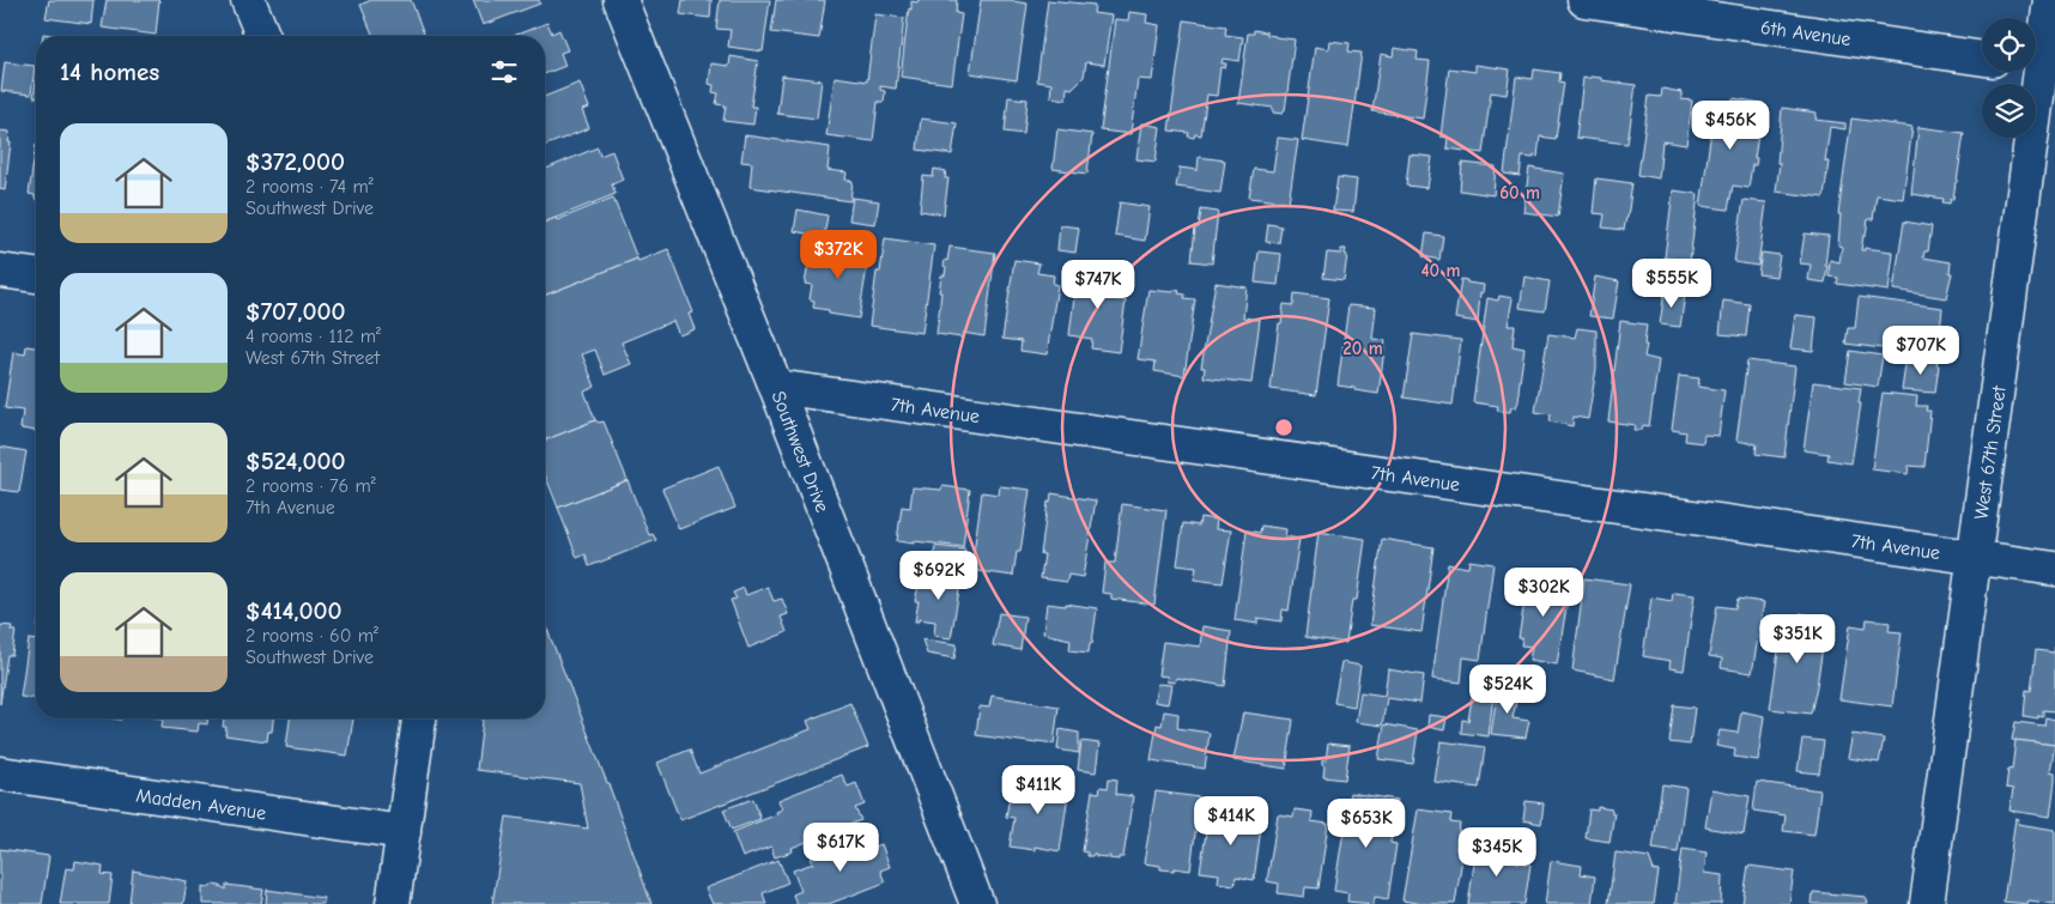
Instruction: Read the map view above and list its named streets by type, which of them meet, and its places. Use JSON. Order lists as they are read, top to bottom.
{
  "streets": {
    "street": [
      "6th Avenue",
      "7th Avenue",
      "Southwest Drive",
      "West 67th Street",
      "Madden Avenue"
    ]
  },
  "crossings": [
    ["7th Avenue", "Southwest Drive"],
    ["7th Avenue", "West 67th Street"]
  ],
  "page": {
    "heading": "14 homes",
    "price": [
      "$456K",
      "$372K",
      "$555K",
      "$747K",
      "$707K",
      "$692K",
      "$302K",
      "$351K",
      "$524K",
      "$411K",
      "$414K",
      "$653K",
      "$617K",
      "$345K"
    ],
    "list": [
      {
        "name": "$372,000",
        "note": "2 rooms · 74 m² · Southwest Drive"
      },
      {
        "name": "$707,000",
        "note": "4 rooms · 112 m² · West 67th Street"
      },
      {
        "name": "$524,000",
        "note": "2 rooms · 76 m² · 7th Avenue"
      },
      {
        "name": "$414,000",
        "note": "2 rooms · 60 m² · Southwest Drive"
      }
    ]
  },
  "rings": ["60 m", "40 m", "20 m"]
}
